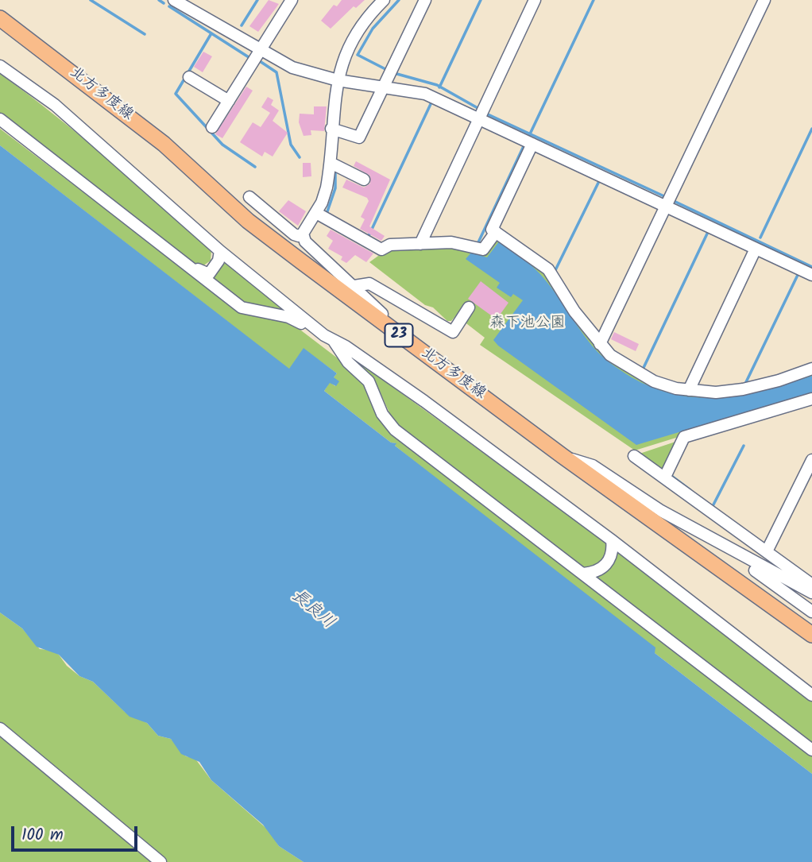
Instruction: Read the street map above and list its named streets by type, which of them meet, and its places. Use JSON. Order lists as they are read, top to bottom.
{
  "streets": {
    "main road": ["北方多度線", "23"]
  },
  "water": ["長良川"],
  "parks": ["森下池公園"],
  "scale_bar": "100 m"
}
